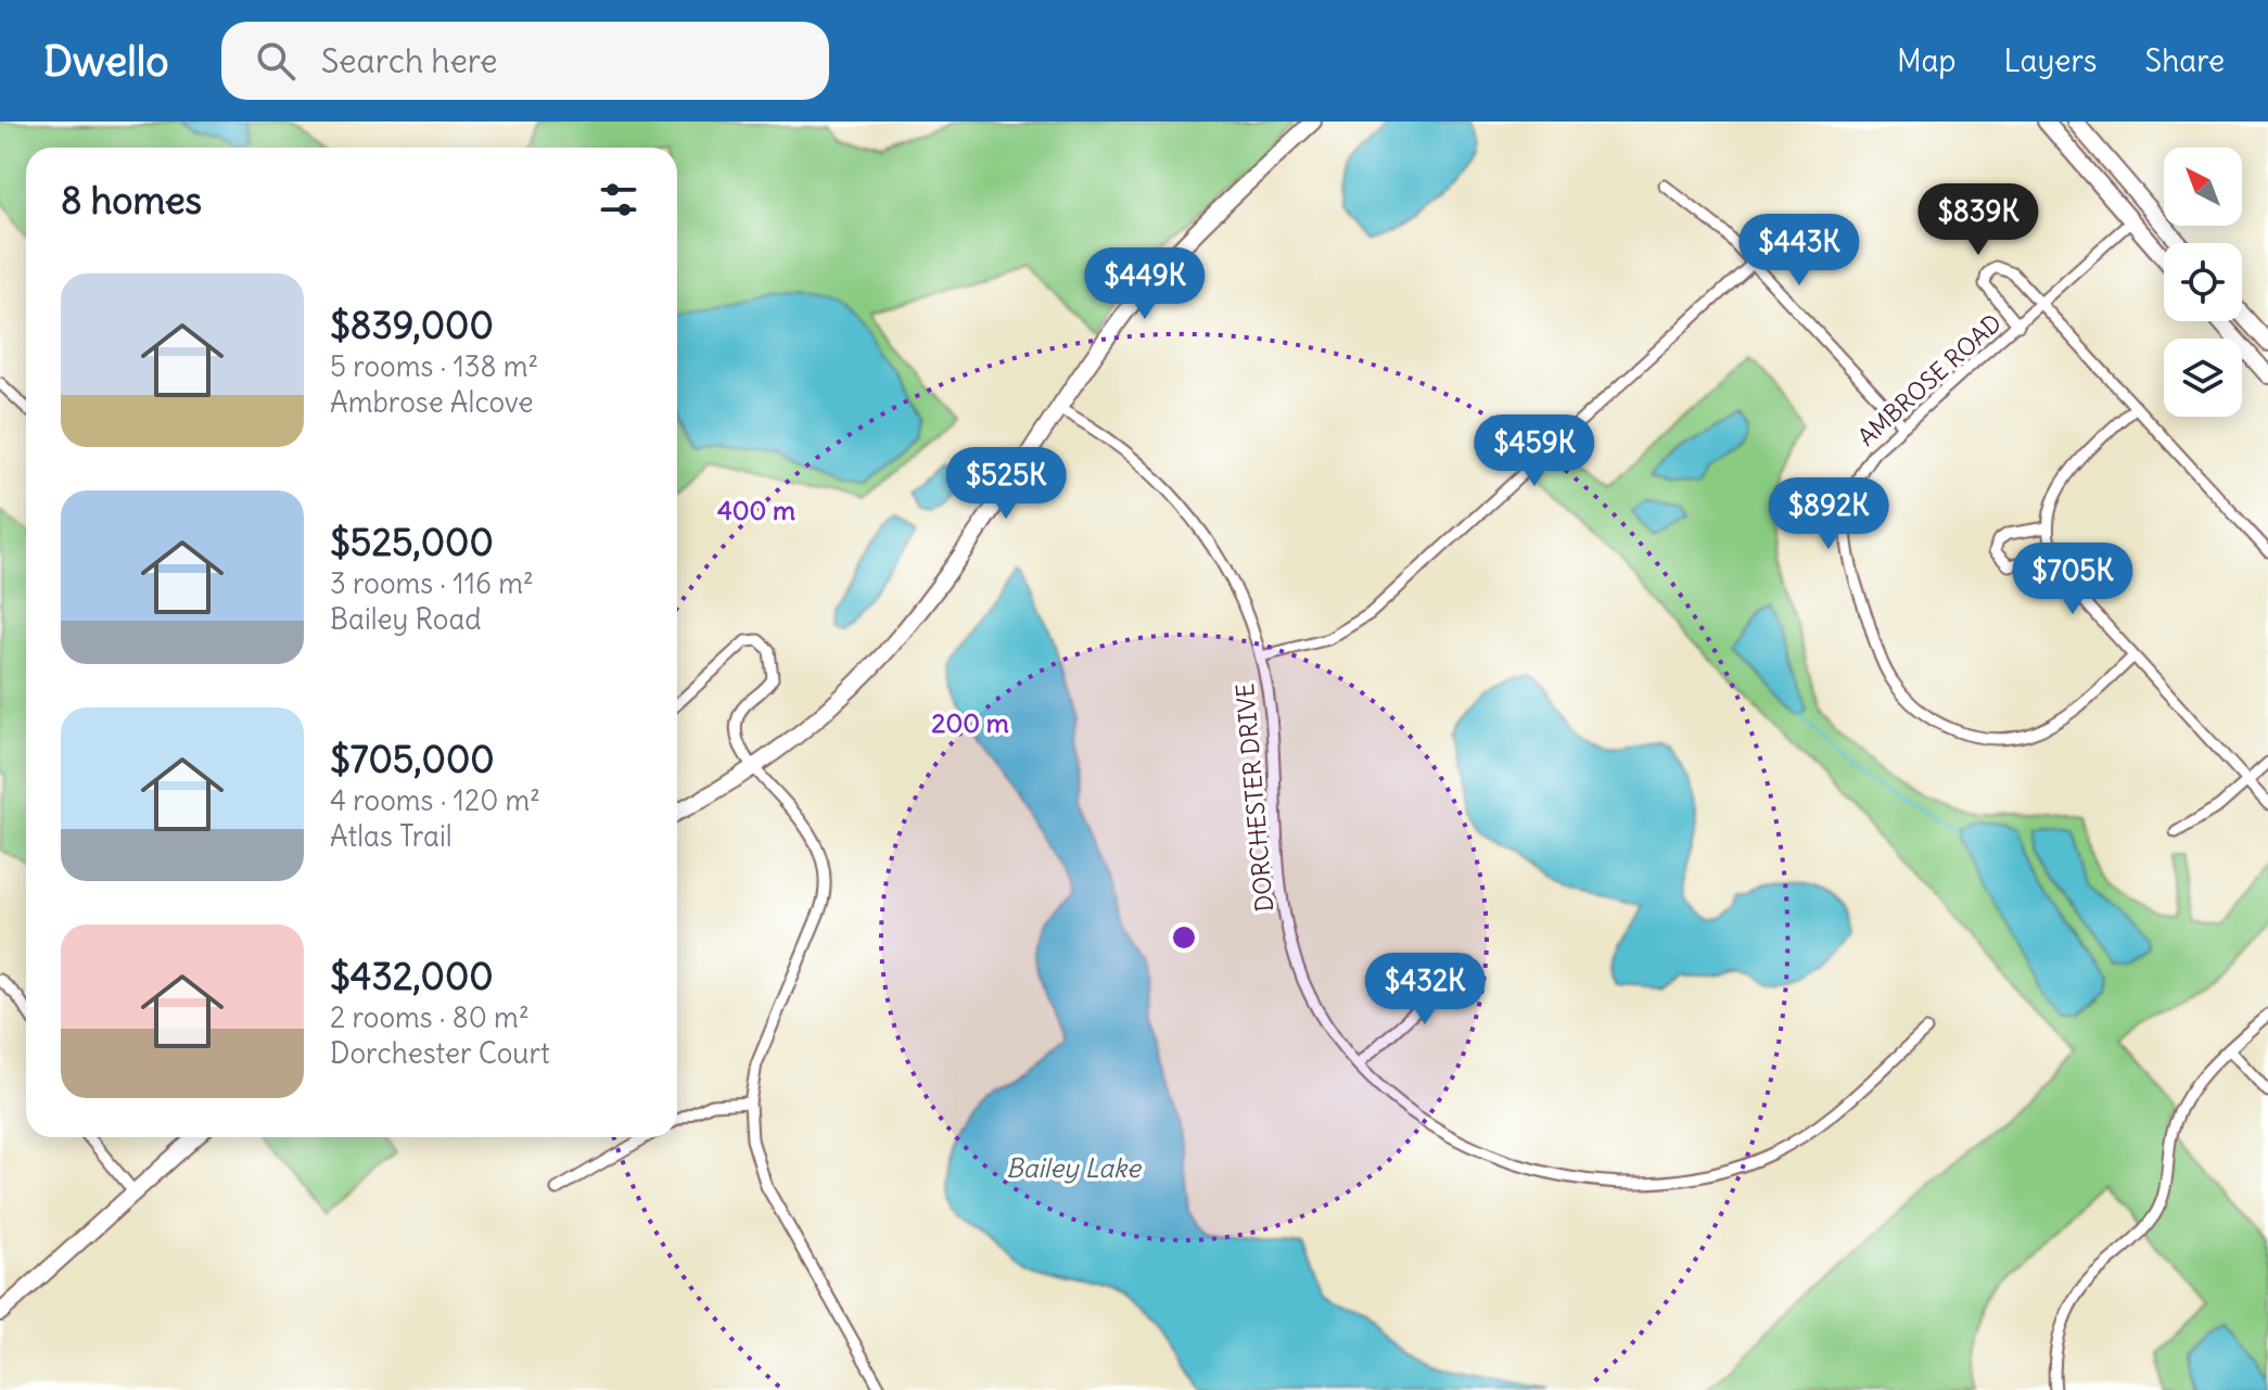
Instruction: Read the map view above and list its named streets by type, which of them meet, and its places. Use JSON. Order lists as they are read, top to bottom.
{
  "streets": {
    "street": ["AMBROSE ROAD", "DORCHESTER DRIVE"]
  },
  "water": ["Bailey Lake"],
  "north": "top left",
  "page": {
    "header": "Dwello",
    "search": "Search here",
    "nav": ["Map", "Layers", "Share"],
    "heading": "8 homes",
    "price": [
      "$839K",
      "$443K",
      "$449K",
      "$459K",
      "$525K",
      "$892K",
      "$705K",
      "$432K"
    ],
    "list": [
      {
        "name": "$839,000",
        "note": "5 rooms · 138 m² · Ambrose Alcove"
      },
      {
        "name": "$525,000",
        "note": "3 rooms · 116 m² · Bailey Road"
      },
      {
        "name": "$705,000",
        "note": "4 rooms · 120 m² · Atlas Trail"
      },
      {
        "name": "$432,000",
        "note": "2 rooms · 80 m² · Dorchester Court"
      }
    ]
  },
  "rings": ["400 m", "200 m"]
}
